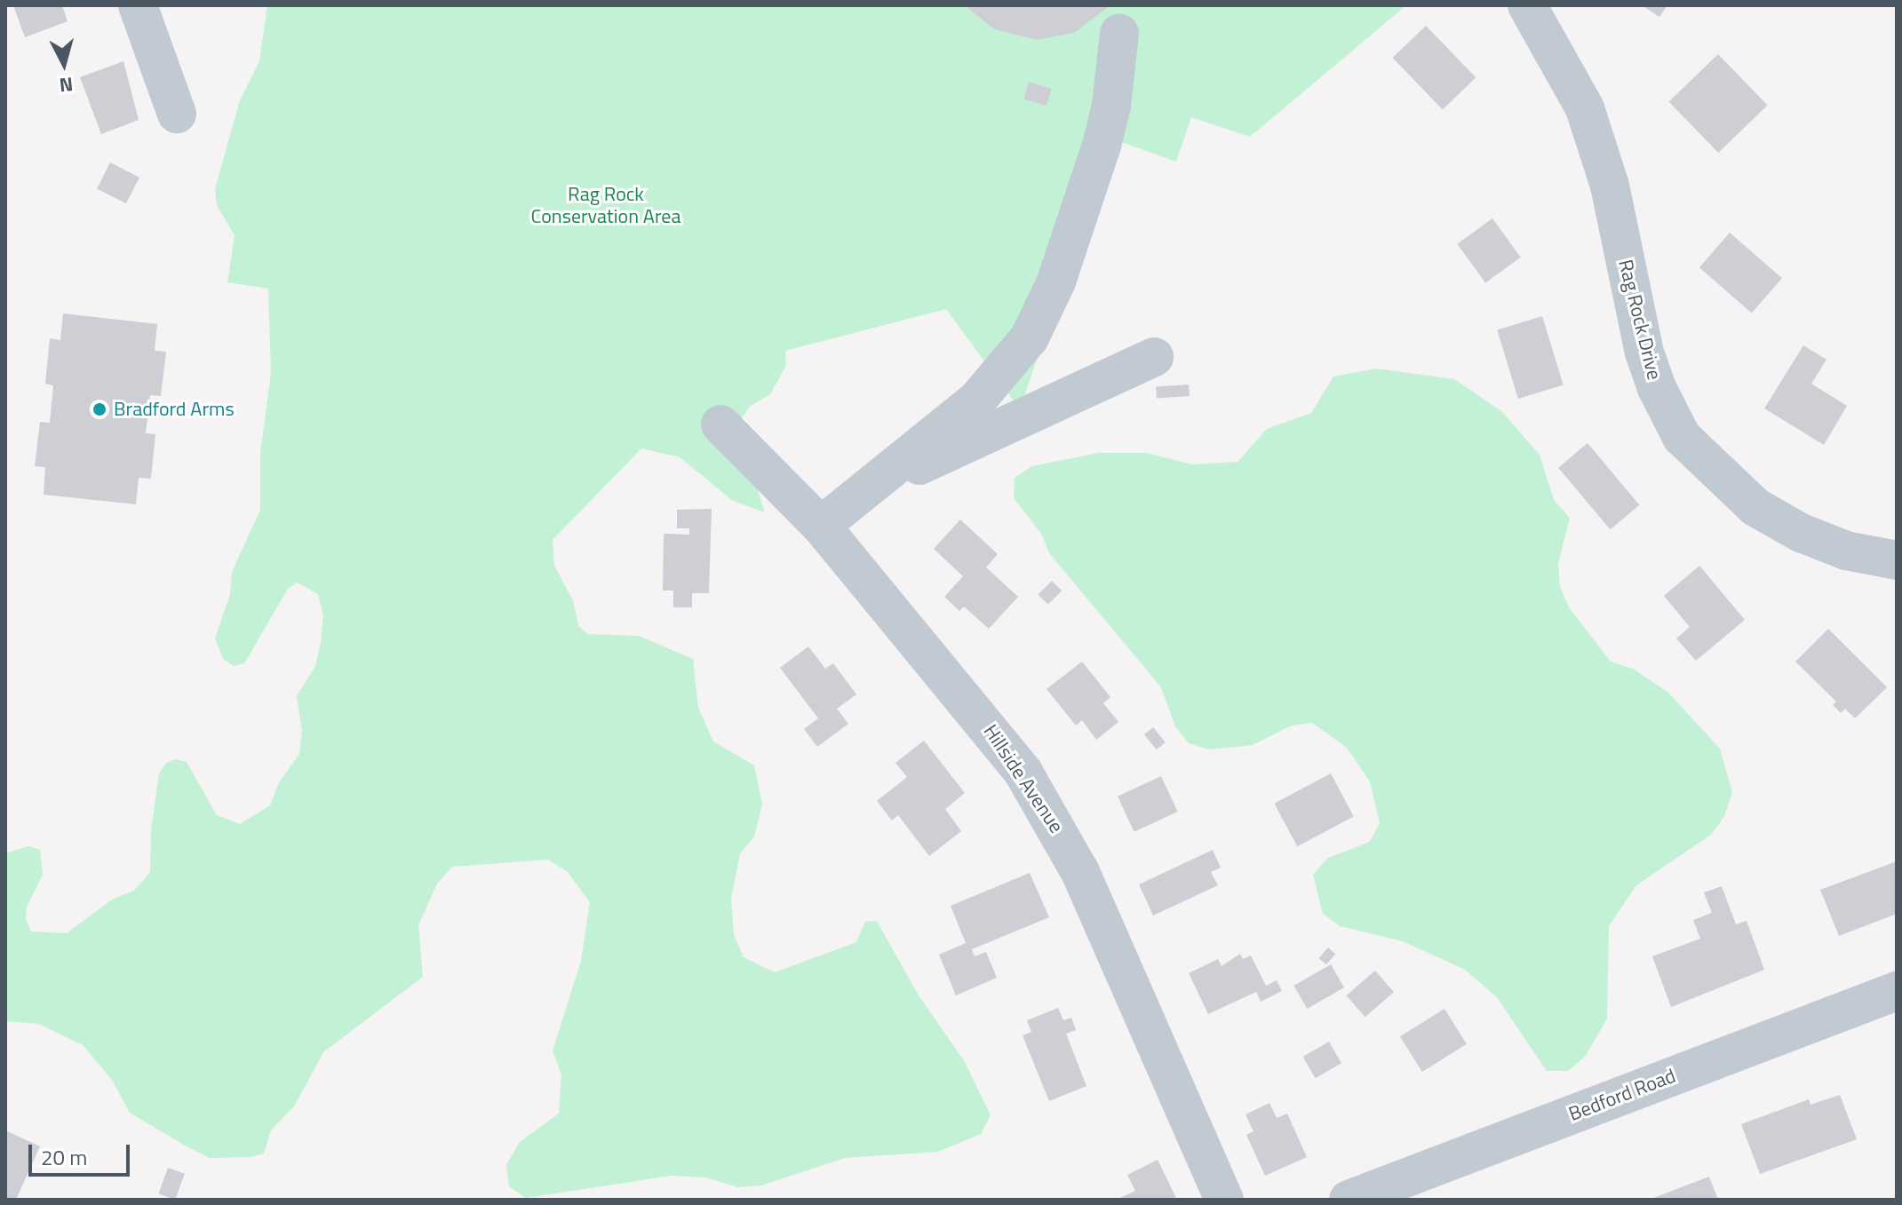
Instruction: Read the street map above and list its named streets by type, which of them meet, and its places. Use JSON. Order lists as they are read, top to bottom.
{
  "streets": {
    "street": ["Rag Rock Drive", "Hillside Avenue", "Bedford Road"]
  },
  "parks": ["Rag Rock Conservation Area"],
  "places": ["Bradford Arms"],
  "scale_bar": "20 m",
  "north": "bottom"
}
